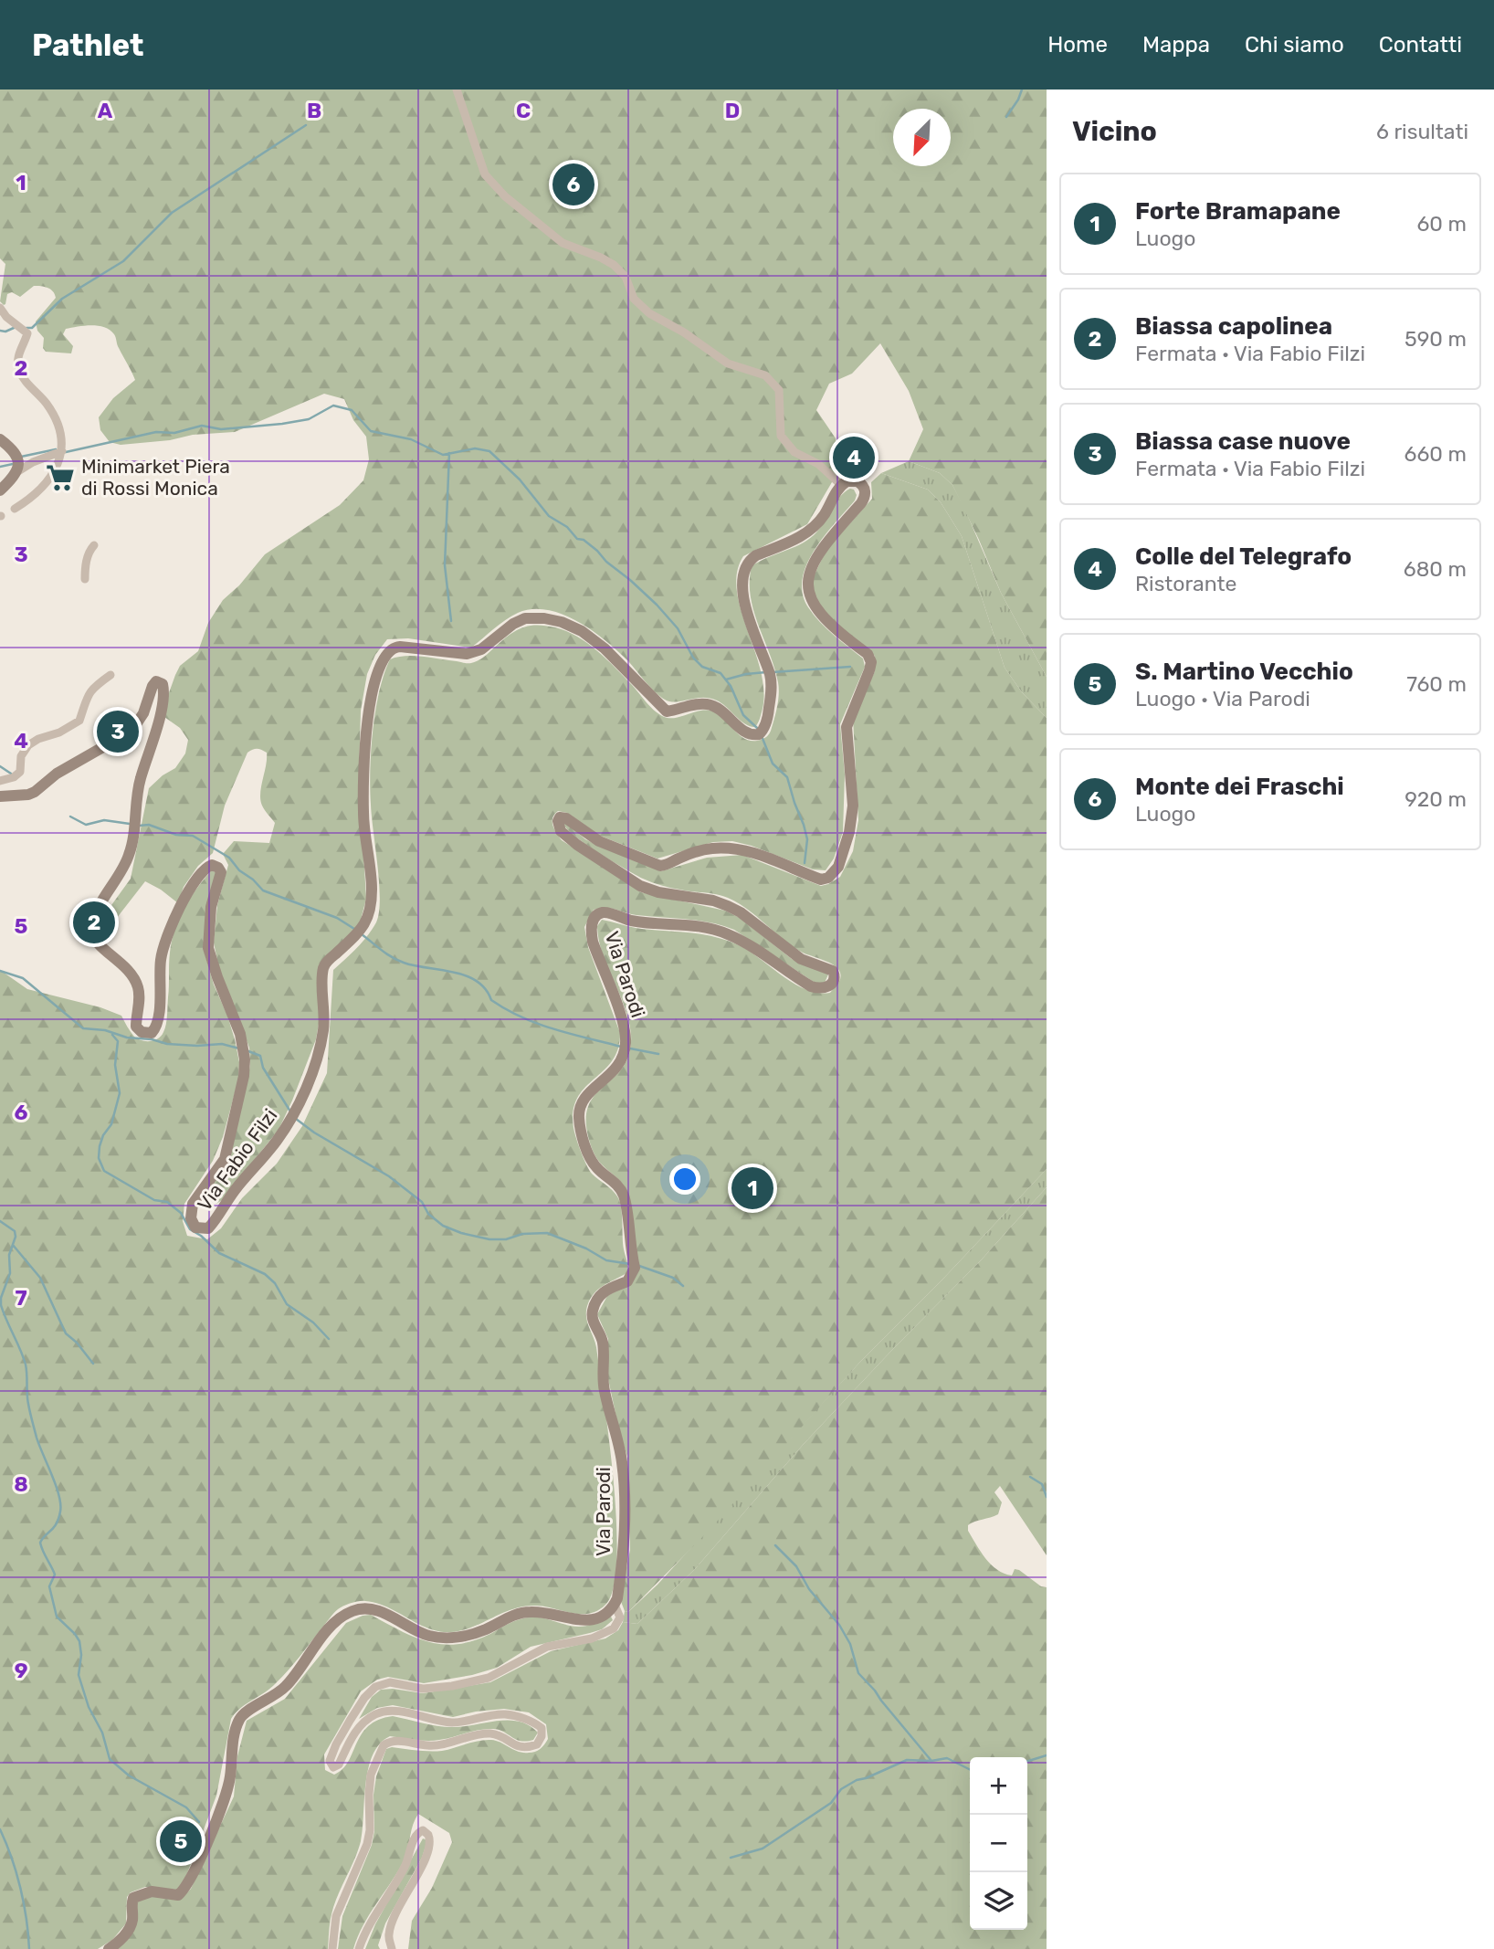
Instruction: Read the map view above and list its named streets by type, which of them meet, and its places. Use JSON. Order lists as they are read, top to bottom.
{
  "streets": {
    "street": ["Via Parodi", "Via Fabio Filzi"]
  },
  "crossings": [
    ["Via Parodi", "Via Fabio Filzi"]
  ],
  "places": {
    "supermarket": ["Minimarket Piera di Rossi Monica"]
  },
  "north": "bottom left",
  "page": {
    "header": "Pathlet",
    "nav": [
      "Home",
      "Mappa",
      "Chi siamo",
      "Contatti"
    ],
    "heading": ["Vicino", "6 risultati"],
    "pins": [
      "6",
      "4",
      "3",
      "2",
      "1",
      "5"
    ],
    "list": [
      {
        "mark": "1",
        "name": "Forte Bramapane",
        "note": "Luogo",
        "value": "60 m"
      },
      {
        "mark": "2",
        "name": "Biassa capolinea",
        "note": "Fermata · Via Fabio Filzi",
        "value": "590 m"
      },
      {
        "mark": "3",
        "name": "Biassa case nuove",
        "note": "Fermata · Via Fabio Filzi",
        "value": "660 m"
      },
      {
        "mark": "4",
        "name": "Colle del Telegrafo",
        "note": "Ristorante",
        "value": "680 m"
      },
      {
        "mark": "5",
        "name": "S. Martino Vecchio",
        "note": "Luogo · Via Parodi",
        "value": "760 m"
      },
      {
        "mark": "6",
        "name": "Monte dei Fraschi",
        "note": "Luogo",
        "value": "920 m"
      }
    ],
    "map_buttons": ["+", "−"]
  },
  "grid": {
    "columns": [
      "A",
      "B",
      "C",
      "D"
    ],
    "rows": [
      "1",
      "2",
      "3",
      "4",
      "5",
      "6",
      "7",
      "8",
      "9"
    ]
  }
}
